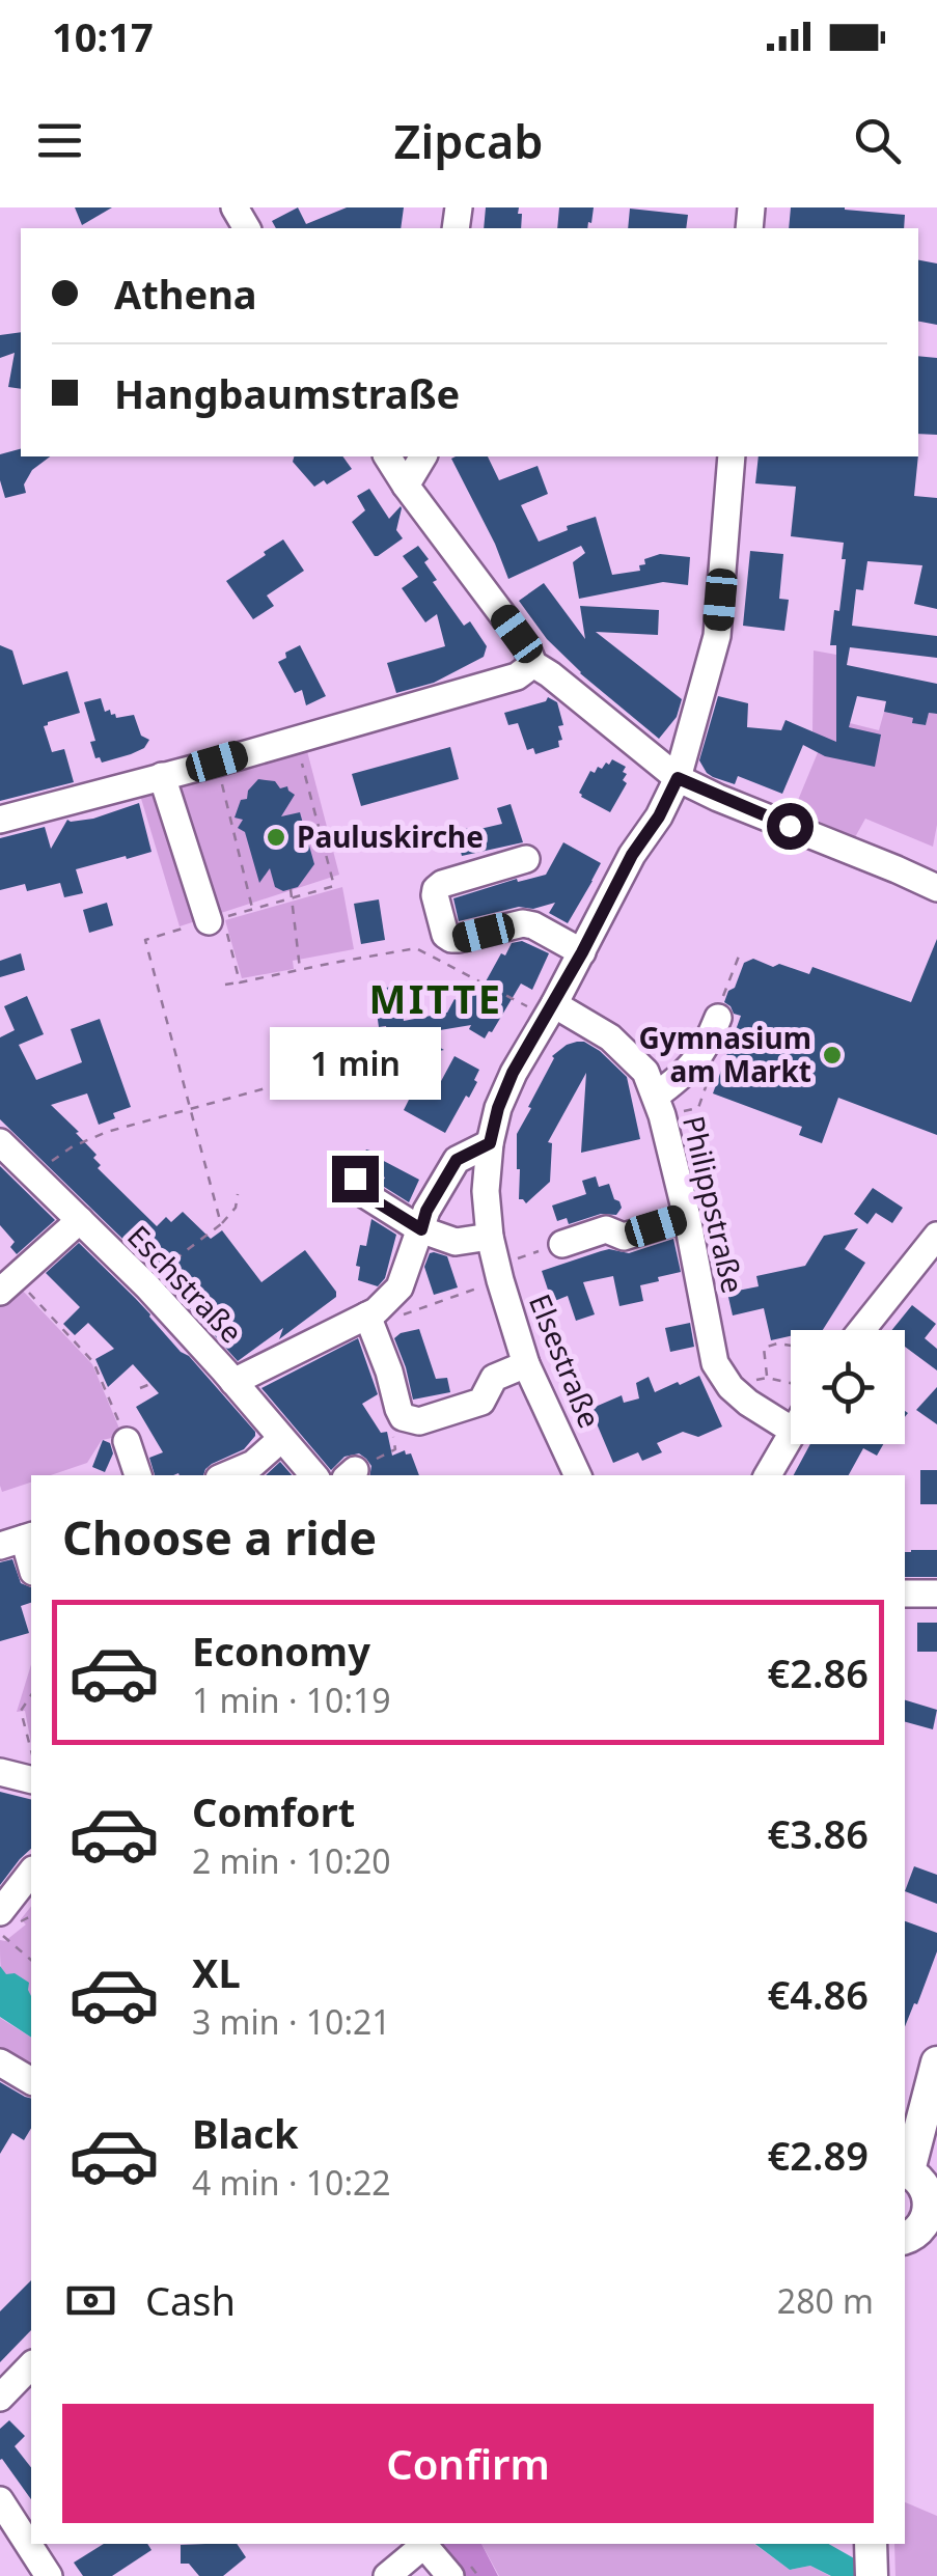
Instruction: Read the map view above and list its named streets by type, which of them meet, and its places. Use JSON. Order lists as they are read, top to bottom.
{
  "streets": {
    "street": ["Philippstraße", "Eschstraße", "Elsestraße"]
  },
  "crossings": [
    ["Philippstraße", "Elsestraße"]
  ],
  "districts": ["MITTE"],
  "places": ["Pauluskirche", "Gymnasium am Markt"],
  "page": {
    "status": "10:17",
    "header": "Zipcab",
    "banner": ["Athena", "Hangbaumstraße"],
    "bubble": "1 min",
    "heading": "Choose a ride",
    "list": [
      {
        "name": "Economy",
        "note": "1 min · 10:19",
        "value": "€2.86"
      },
      {
        "name": "Comfort",
        "note": "2 min · 10:20",
        "value": "€3.86"
      },
      {
        "name": "XL",
        "note": "3 min · 10:21",
        "value": "€4.86"
      },
      {
        "name": "Black",
        "note": "4 min · 10:22",
        "value": "€2.89"
      }
    ],
    "pay": ["Cash", "280 m"],
    "buttons": "Confirm"
  }
}
